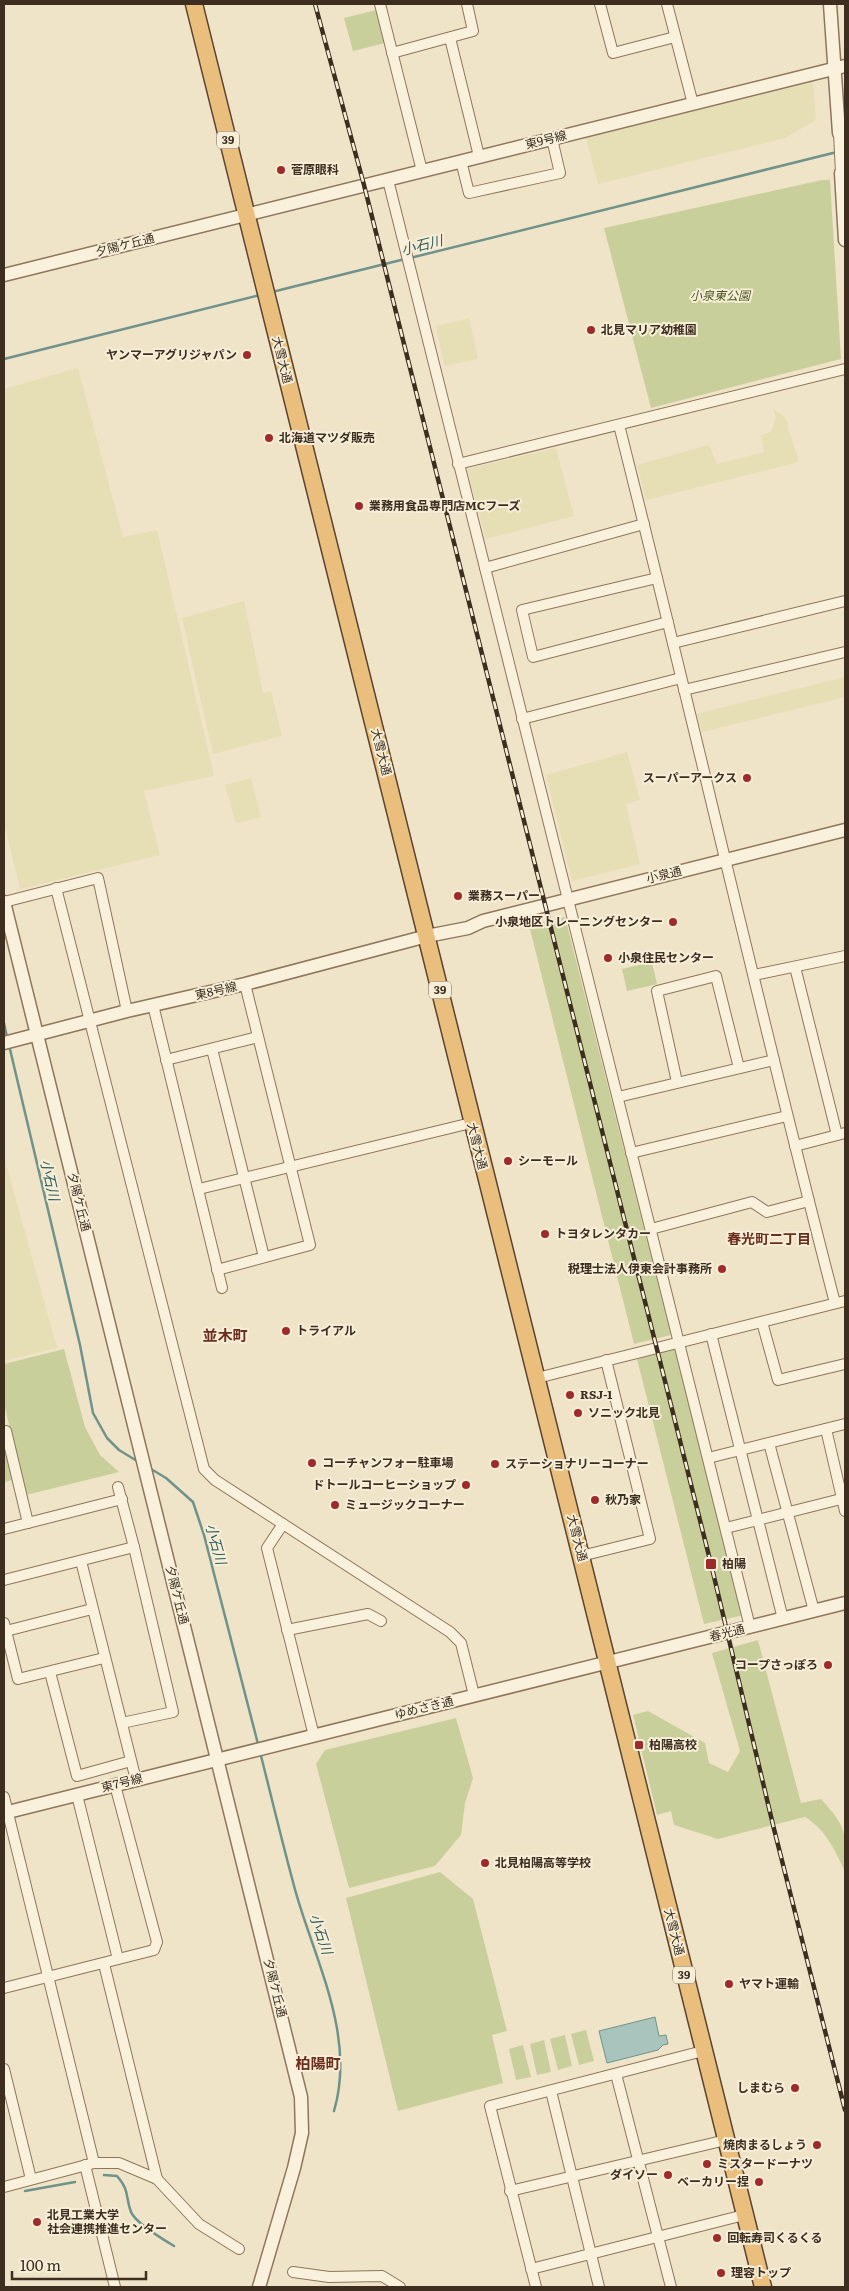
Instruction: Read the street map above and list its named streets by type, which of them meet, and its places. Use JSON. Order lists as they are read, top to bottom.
{
  "streets": {
    "highway": ["39", "大雪大通"],
    "street": [
      "東9号線",
      "夕陽ケ丘通",
      "小泉通",
      "東8号線",
      "春光通",
      "ゆめさき通",
      "東7号線"
    ]
  },
  "crossings": [
    ["東9号線", "夕陽ケ丘通"],
    ["東9号線", "大雪大通"],
    ["夕陽ケ丘通", "大雪大通"],
    ["夕陽ケ丘通", "東8号線"],
    ["夕陽ケ丘通", "東7号線"],
    ["大雪大通", "小泉通"],
    ["大雪大通", "東8号線"],
    ["大雪大通", "春光通"],
    ["大雪大通", "ゆめさき通"],
    ["小泉通", "東8号線"],
    ["春光通", "ゆめさき通"],
    ["ゆめさき通", "東7号線"]
  ],
  "districts": ["春光町二丁目", "並木町", "柏陽町"],
  "water": ["小石川"],
  "parks": ["小泉東公園"],
  "places": {
    "other": [
      "菅原眼科",
      "北見マリア幼稚園",
      "ヤンマーアグリジャパン",
      "北海道マツダ販売",
      "業務用食品専門店MCフーズ",
      "スーパーアークス",
      "業務スーパー",
      "小泉地区トレーニングセンター",
      "小泉住民センター",
      "シーモール",
      "トヨタレンタカー",
      "税理士法人伊東会計事務所",
      "トライアル",
      "RSJ-1",
      "ソニック北見",
      "コーチャンフォー駐車場",
      "ステーショナリーコーナー",
      "ドトールコーヒーショップ",
      "秋乃家",
      "ミュージックコーナー",
      "コープさっぽろ",
      "北見柏陽高等学校",
      "ヤマト運輸",
      "しまむら",
      "焼肉まるしょう",
      "ミスタードーナツ",
      "ダイソー",
      "ベーカリー捏",
      "北見工業大学 社会連携推進センター",
      "回転寿司くるくる",
      "理容トップ"
    ],
    "transit": ["柏陽", "柏陽高校"]
  },
  "scale_bar": "100 m"
}
